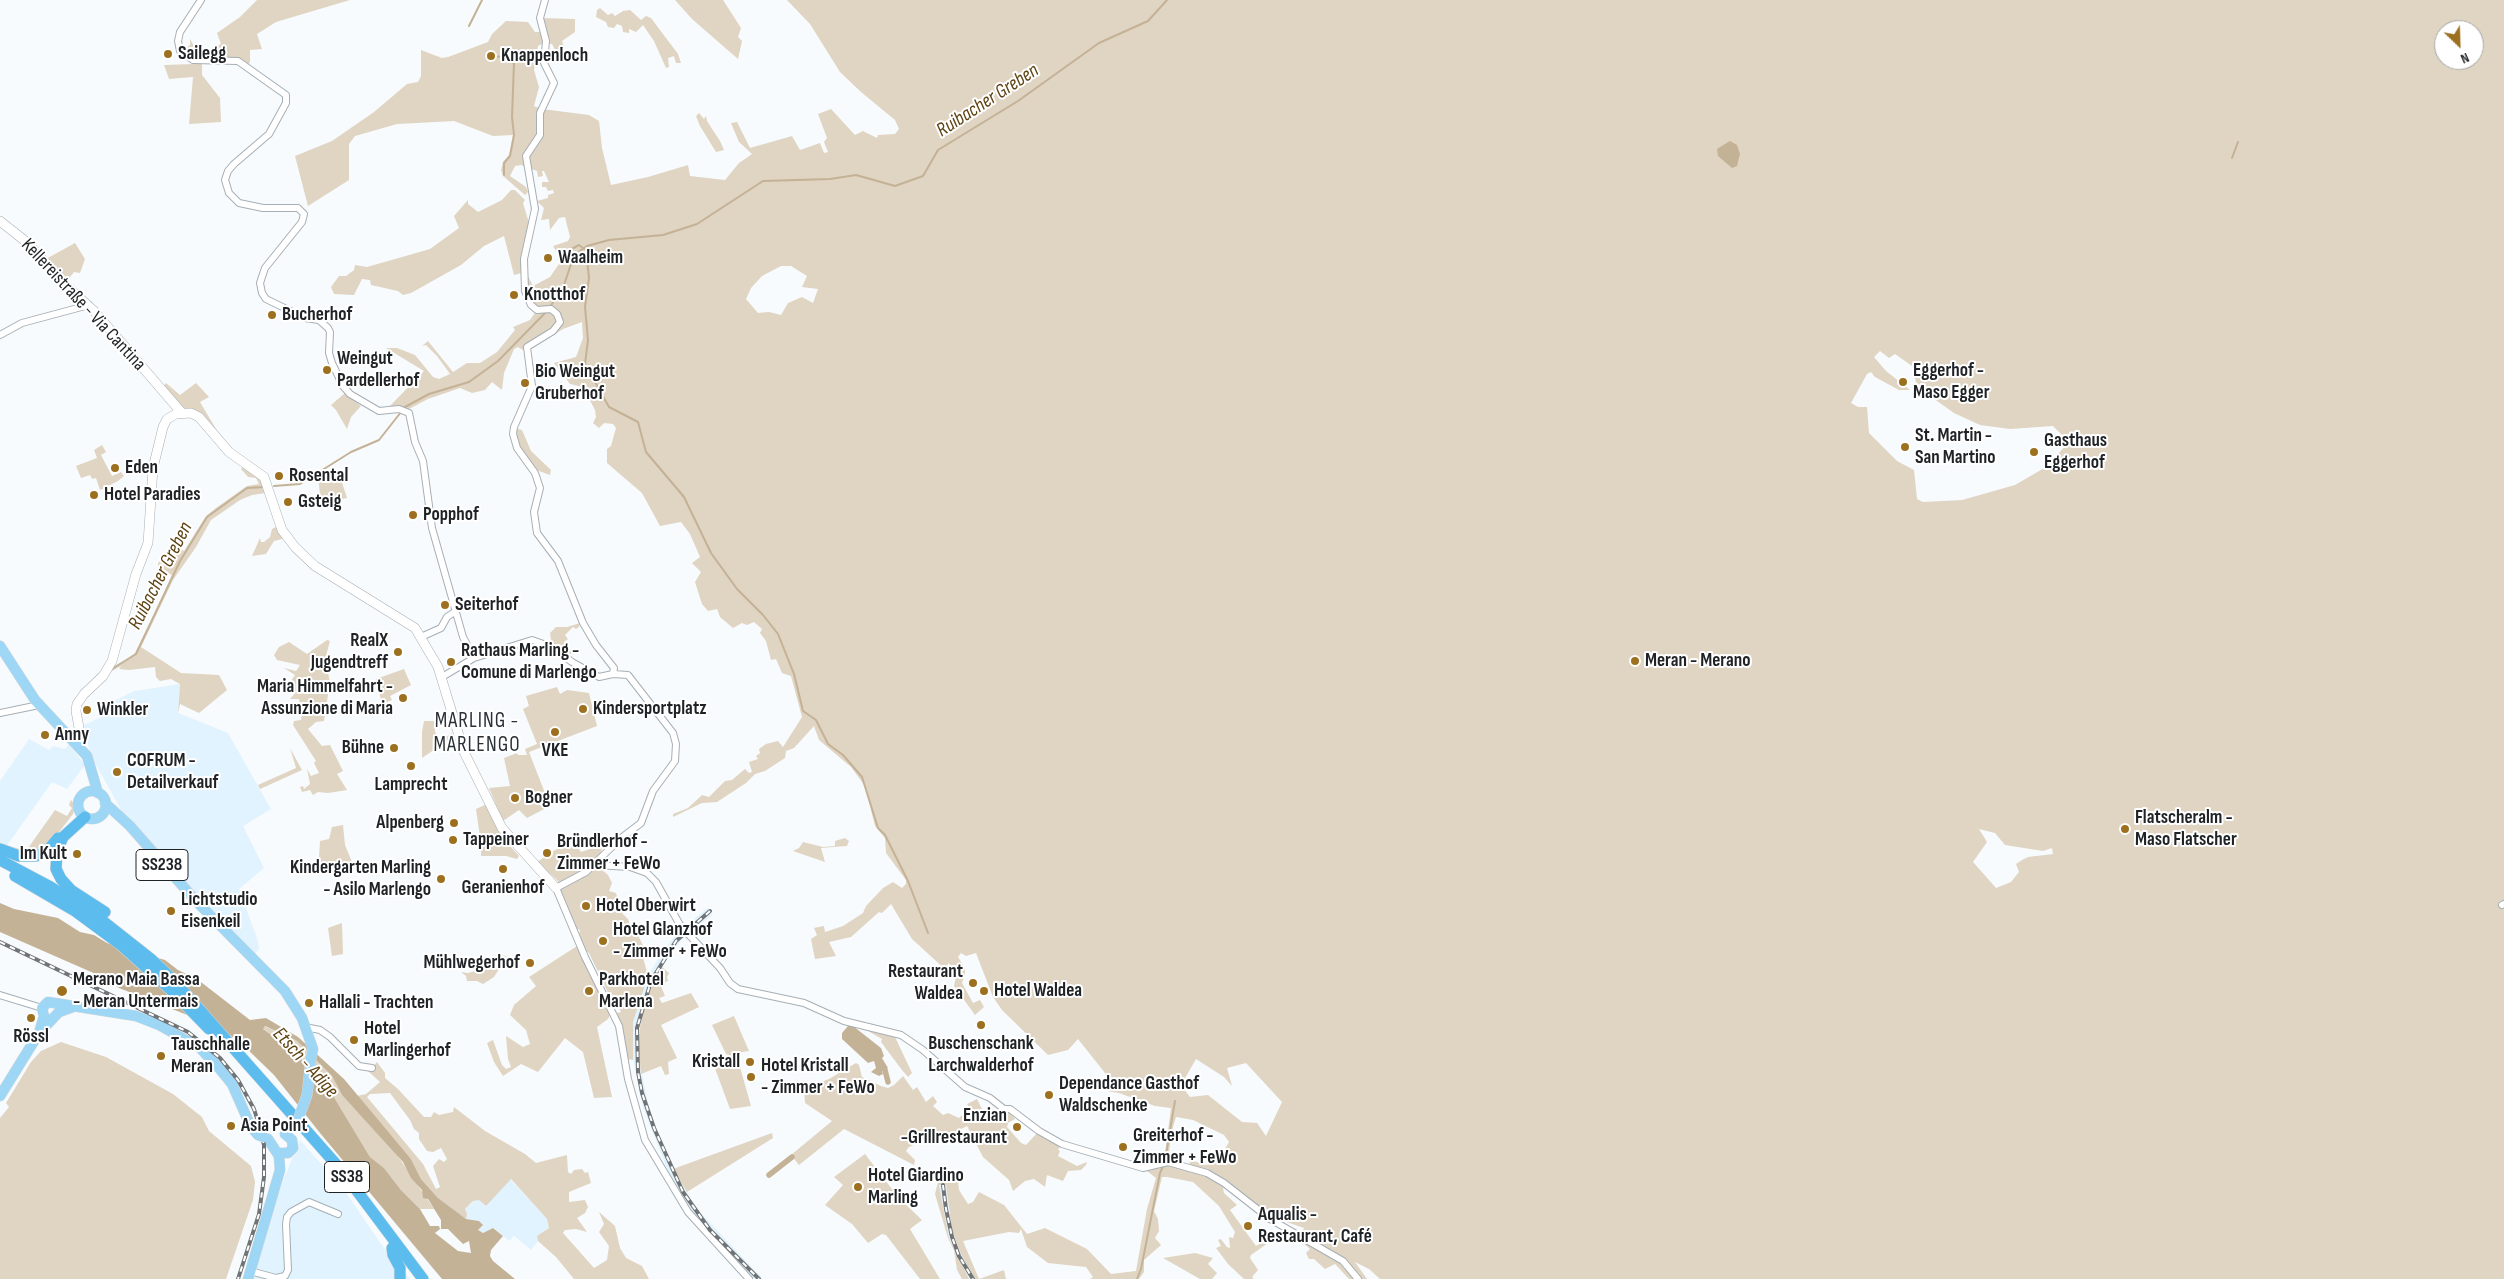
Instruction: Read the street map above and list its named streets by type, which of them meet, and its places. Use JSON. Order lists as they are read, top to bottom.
{
  "streets": {
    "highway": ["SS38"],
    "main road": ["SS238"],
    "street": ["Kellereistraße - Via Cantina"]
  },
  "districts": ["MARLING - MARLENGO"],
  "water": ["Ruibacher Greben", "Etsch - Adige"],
  "places": [
    "Sailegg",
    "Knappenloch",
    "Waalheim",
    "Knotthof",
    "Bucherhof",
    "Weingut Pardellerhof",
    "Eggerhof - Maso Egger",
    "Bio Weingut Gruberhof",
    "St. Martin - San Martino",
    "Gasthaus Eggerhof",
    "Eden",
    "Rosental",
    "Hotel Paradies",
    "Gsteig",
    "Popphof",
    "Seiterhof",
    "RealX Jugendtreff",
    "Meran - Merano",
    "Rathaus Marling - Comune di Marlengo",
    "Maria Himmelfahrt - Assunzione di Maria",
    "Kindersportplatz",
    "Winkler",
    "VKE",
    "Anny",
    "Bühne",
    "Lamprecht",
    "COFRUM - Detailverkauf",
    "Bogner",
    "Alpenberg",
    "Flatscheralm - Maso Flatscher",
    "Tappeiner",
    "Bründlerhof - Zimmer + FeWo",
    "Im Kult",
    "Geranienhof",
    "Kindergarten Marling - Asilo Marlengo",
    "Hotel Oberwirt",
    "Lichtstudio Eisenkeil",
    "Hotel Glanzhof - Zimmer + FeWo",
    "Mühlwegerhof",
    "Restaurant Waldea",
    "Merano Maia Bassa - Meran Untermais",
    "Parkhotel Marlena",
    "Hotel Waldea",
    "Hallali - Trachten",
    "Rössl",
    "Buschenschank Larchwalderhof",
    "Hotel Marlingerhof",
    "Tauschhalle Meran",
    "Kristall",
    "Hotel Kristall - Zimmer + FeWo",
    "Dependance Gasthof Waldschenke",
    "Asia Point",
    "Enzian -Grillrestaurant",
    "Greiterhof - Zimmer + FeWo",
    "Hotel Giardino Marling",
    "Aqualis - Restaurant, Café"
  ],
  "north": "bottom right"
}
